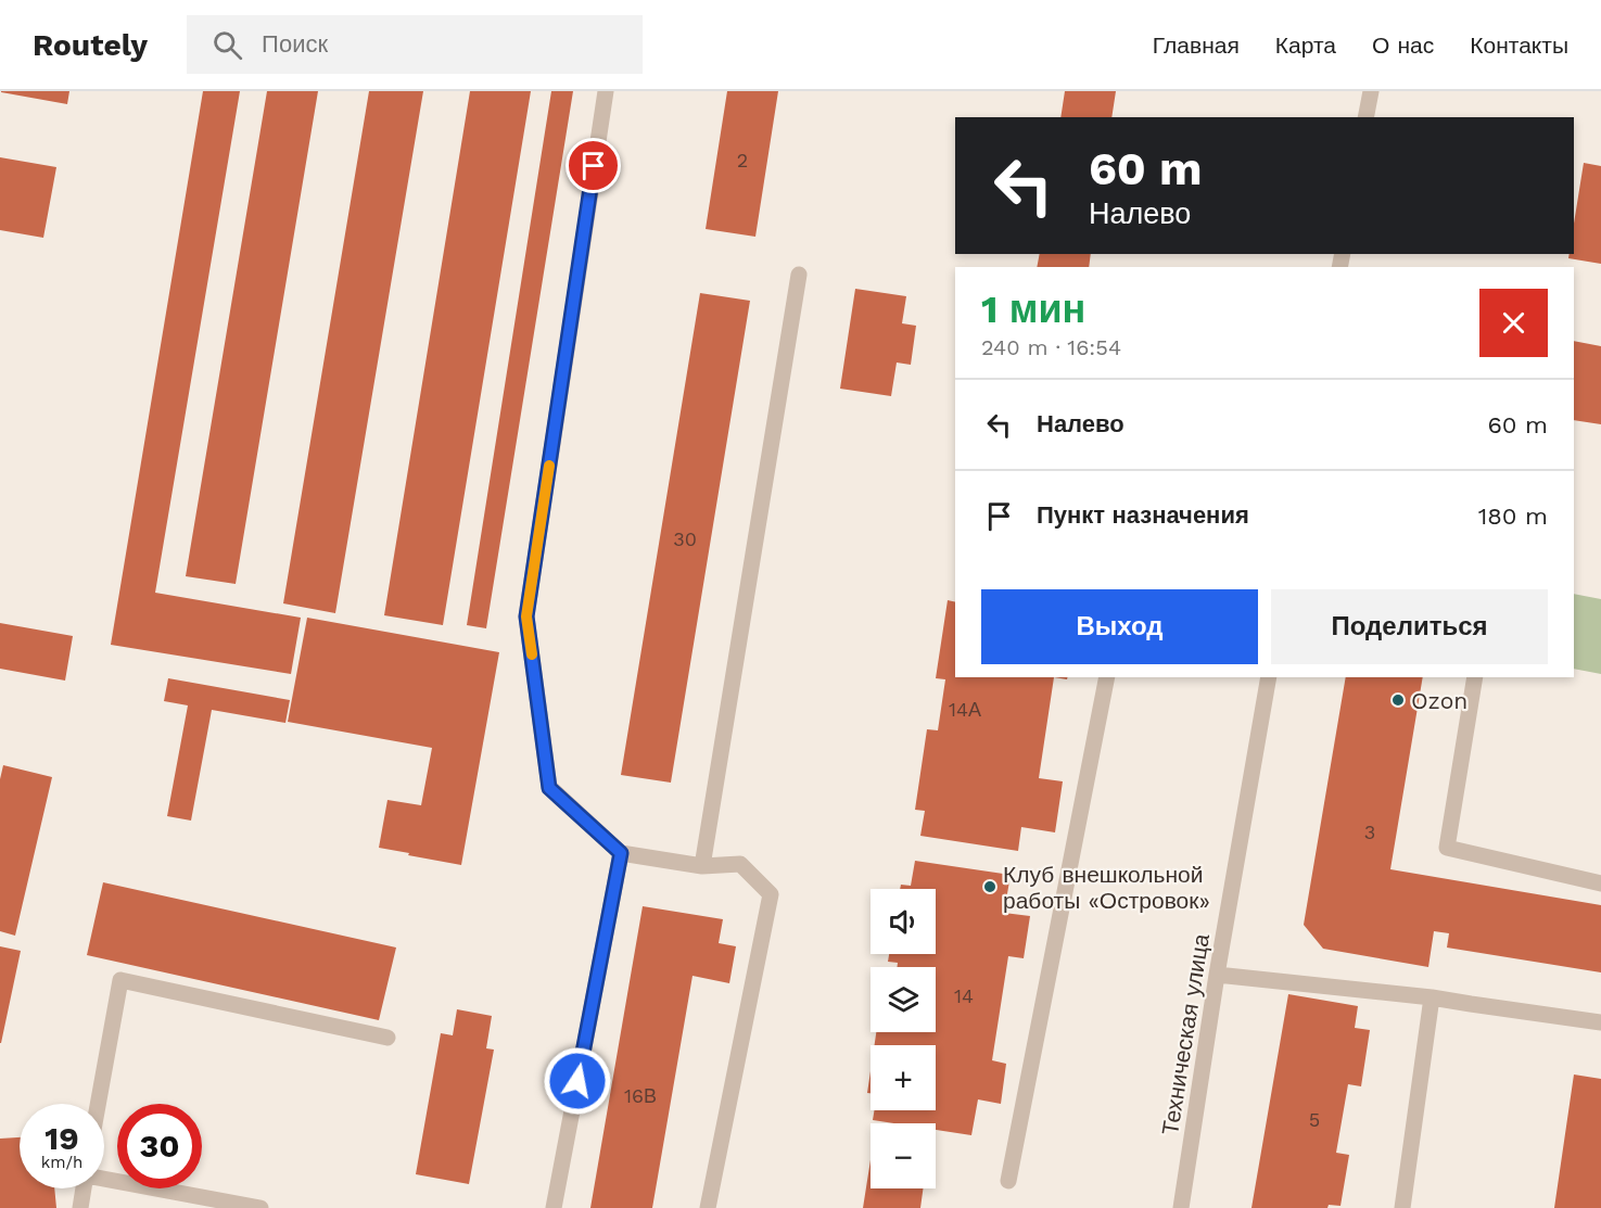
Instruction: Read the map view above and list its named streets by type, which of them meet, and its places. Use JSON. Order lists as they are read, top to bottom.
{
  "streets": {
    "street": ["Техническая улица"]
  },
  "places": ["Ozon", "Клуб внешкольной работы «Островок»"],
  "house_numbers": [
    "2",
    "30",
    "14А",
    "3",
    "14",
    "16В",
    "5"
  ],
  "page": {
    "header": "Routely",
    "search": "Поиск",
    "nav": [
      "Главная",
      "Карта",
      "О нас",
      "Контакты"
    ],
    "turn": ["60 m", "Налево"],
    "heading": ["1 мин", "240 m · 16:54"],
    "list": [
      {
        "name": "Налево",
        "value": "60 m"
      },
      {
        "name": "Пункт назначения",
        "value": "180 m"
      }
    ],
    "buttons": ["Выход", "Поделиться"],
    "map_buttons": ["+", "−"],
    "speed": "19 km/h",
    "limit": "30"
  }
}
